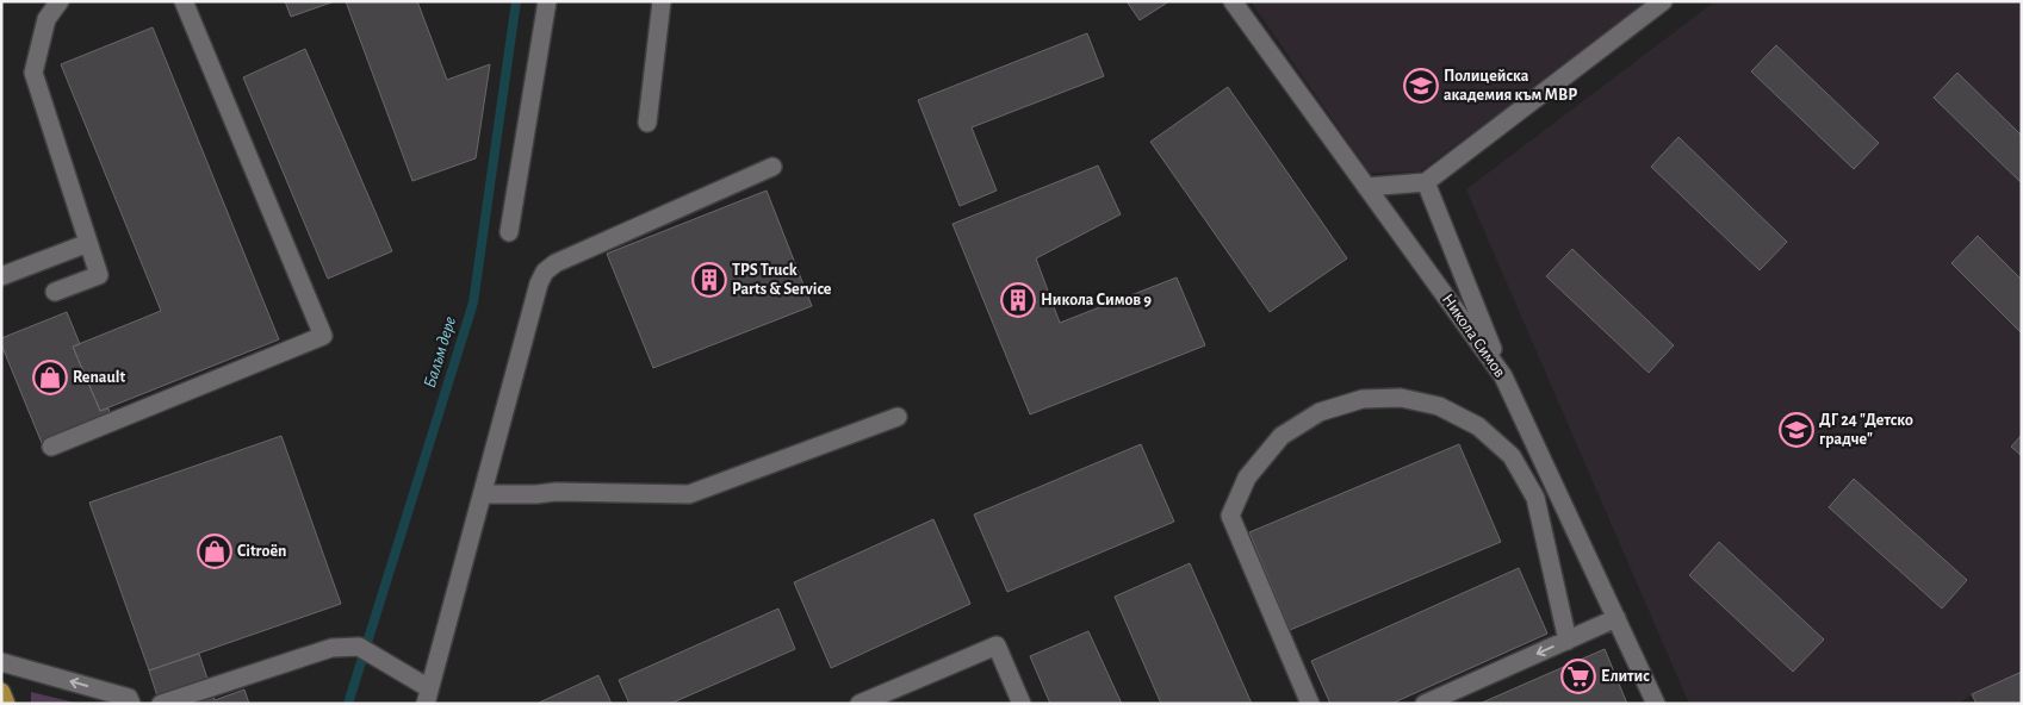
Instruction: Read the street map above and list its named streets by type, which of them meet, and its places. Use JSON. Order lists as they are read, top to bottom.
{
  "streets": {
    "street": ["Никола Симов"]
  },
  "water": ["Балъм дере"],
  "places": {
    "school or university": ["Полицейска академия към МВР", "ДГ 24 \"Детско градче\""],
    "building": ["TPS Truck Parts & Service", "Никола Симов 9"],
    "shop": ["Renault", "Citroën"],
    "supermarket": ["Елитис"]
  }
}
